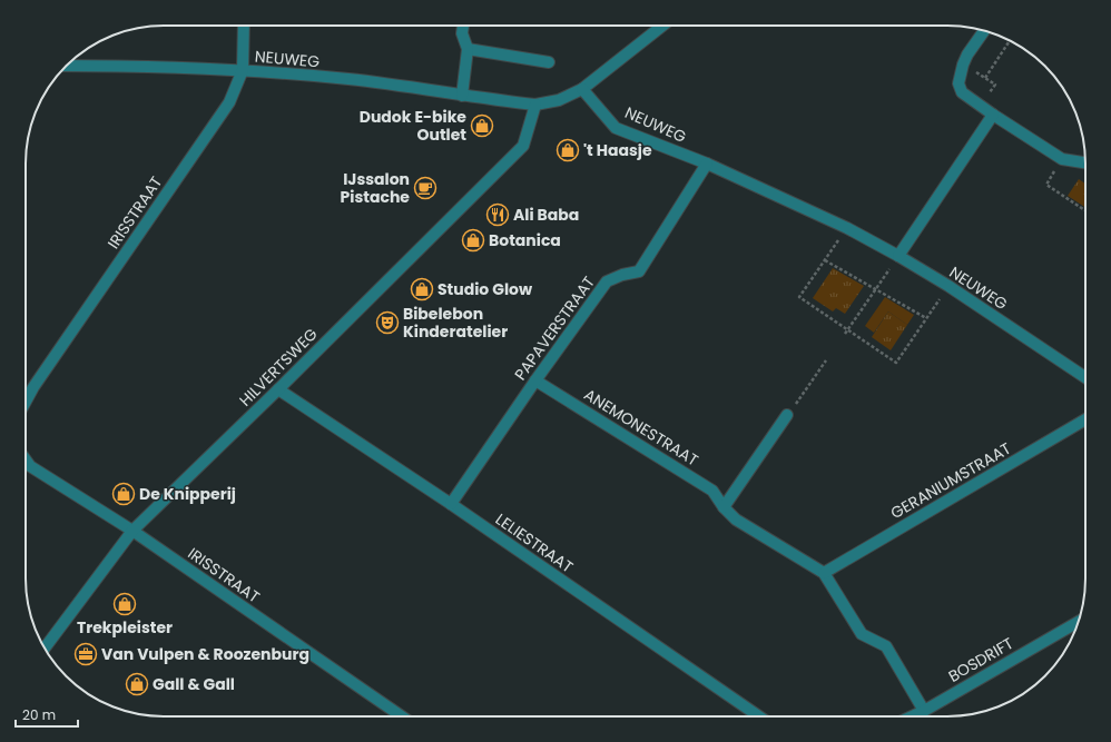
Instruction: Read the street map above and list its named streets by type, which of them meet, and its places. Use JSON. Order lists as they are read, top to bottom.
{
  "streets": {
    "street": [
      "NEUWEG",
      "IRISSTRAAT",
      "PAPAVERSTRAAT",
      "HILVERTSWEG",
      "ANEMONESTRAAT",
      "GERANIUMSTRAAT",
      "LELIESTRAAT",
      "BOSDRIFT"
    ]
  },
  "crossings": [
    ["NEUWEG", "IRISSTRAAT"],
    ["NEUWEG", "PAPAVERSTRAAT"],
    ["NEUWEG", "HILVERTSWEG"],
    ["IRISSTRAAT", "HILVERTSWEG"],
    ["PAPAVERSTRAAT", "ANEMONESTRAAT"],
    ["PAPAVERSTRAAT", "LELIESTRAAT"],
    ["HILVERTSWEG", "LELIESTRAAT"],
    ["ANEMONESTRAAT", "GERANIUMSTRAAT"],
    ["ANEMONESTRAAT", "BOSDRIFT"]
  ],
  "places": {
    "shop": [
      "Dudok E-bike Outlet",
      "'t Haasje",
      "Botanica",
      "Studio Glow",
      "De Knipperij",
      "Trekpleister",
      "Gall & Gall"
    ],
    "cafe": ["IJssalon Pistache"],
    "restaurant": ["Ali Baba"],
    "theatre": ["Bibelebon Kinderatelier"],
    "office": ["Van Vulpen & Roozenburg"]
  },
  "scale_bar": "20 m"
}
